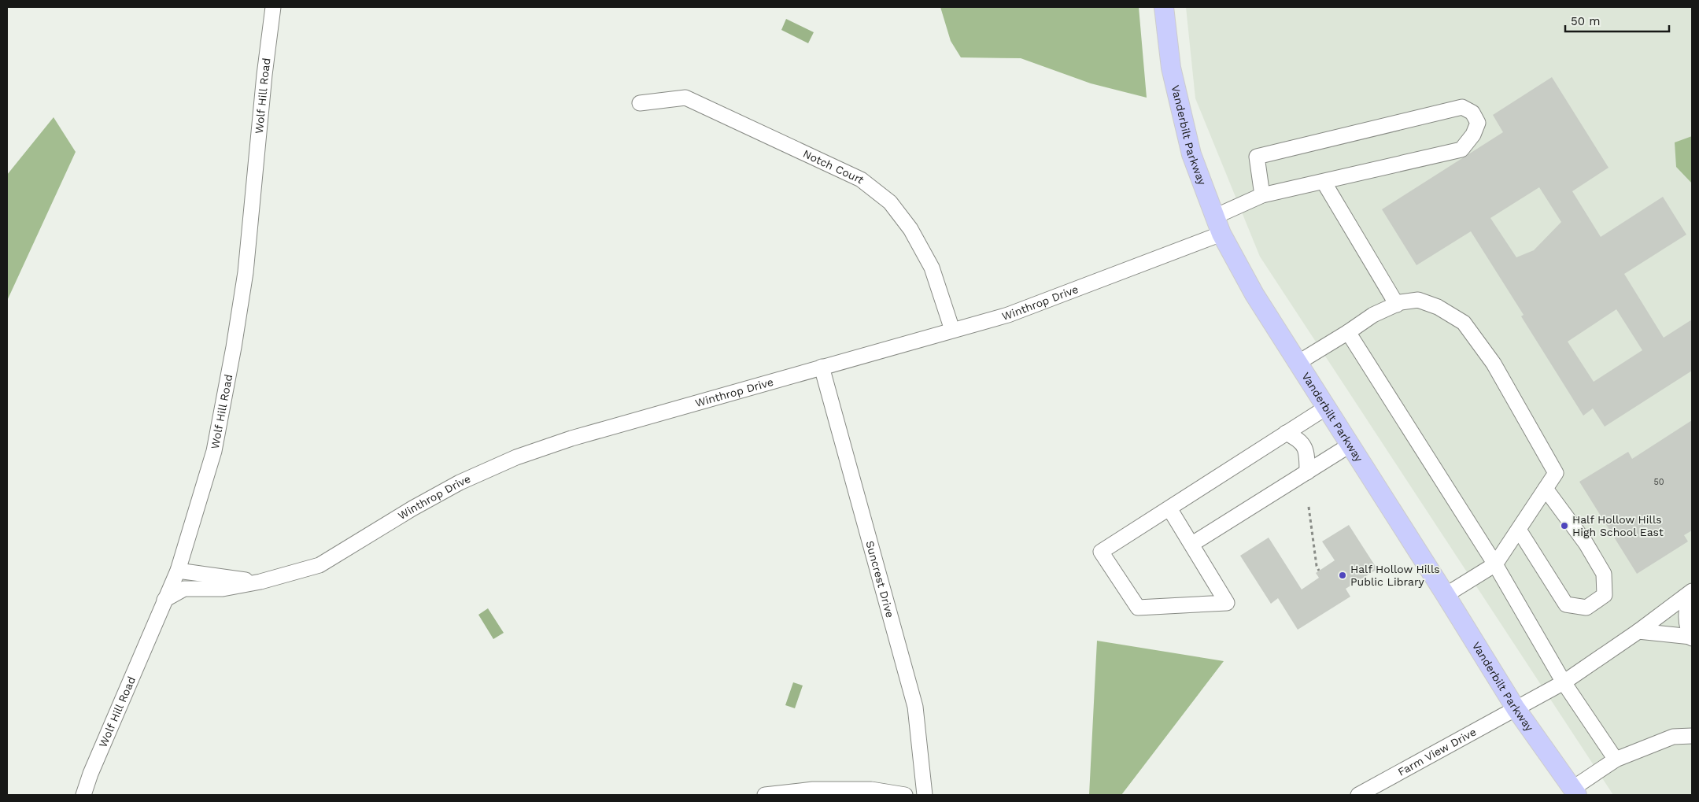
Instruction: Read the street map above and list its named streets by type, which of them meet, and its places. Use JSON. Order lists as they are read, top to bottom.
{
  "streets": {
    "main road": ["Vanderbilt Parkway"],
    "street": [
      "Wolf Hill Road",
      "Notch Court",
      "Winthrop Drive",
      "Suncrest Drive",
      "Farm View Drive"
    ]
  },
  "crossings": [
    ["Wolf Hill Road", "Winthrop Drive"],
    ["Vanderbilt Parkway", "Winthrop Drive"],
    ["Vanderbilt Parkway", "Farm View Drive"],
    ["Notch Court", "Winthrop Drive"],
    ["Winthrop Drive", "Suncrest Drive"]
  ],
  "places": ["Half Hollow Hills High School East", "Half Hollow Hills Public Library"],
  "house_numbers": ["50"],
  "scale_bar": "50 m"
}
